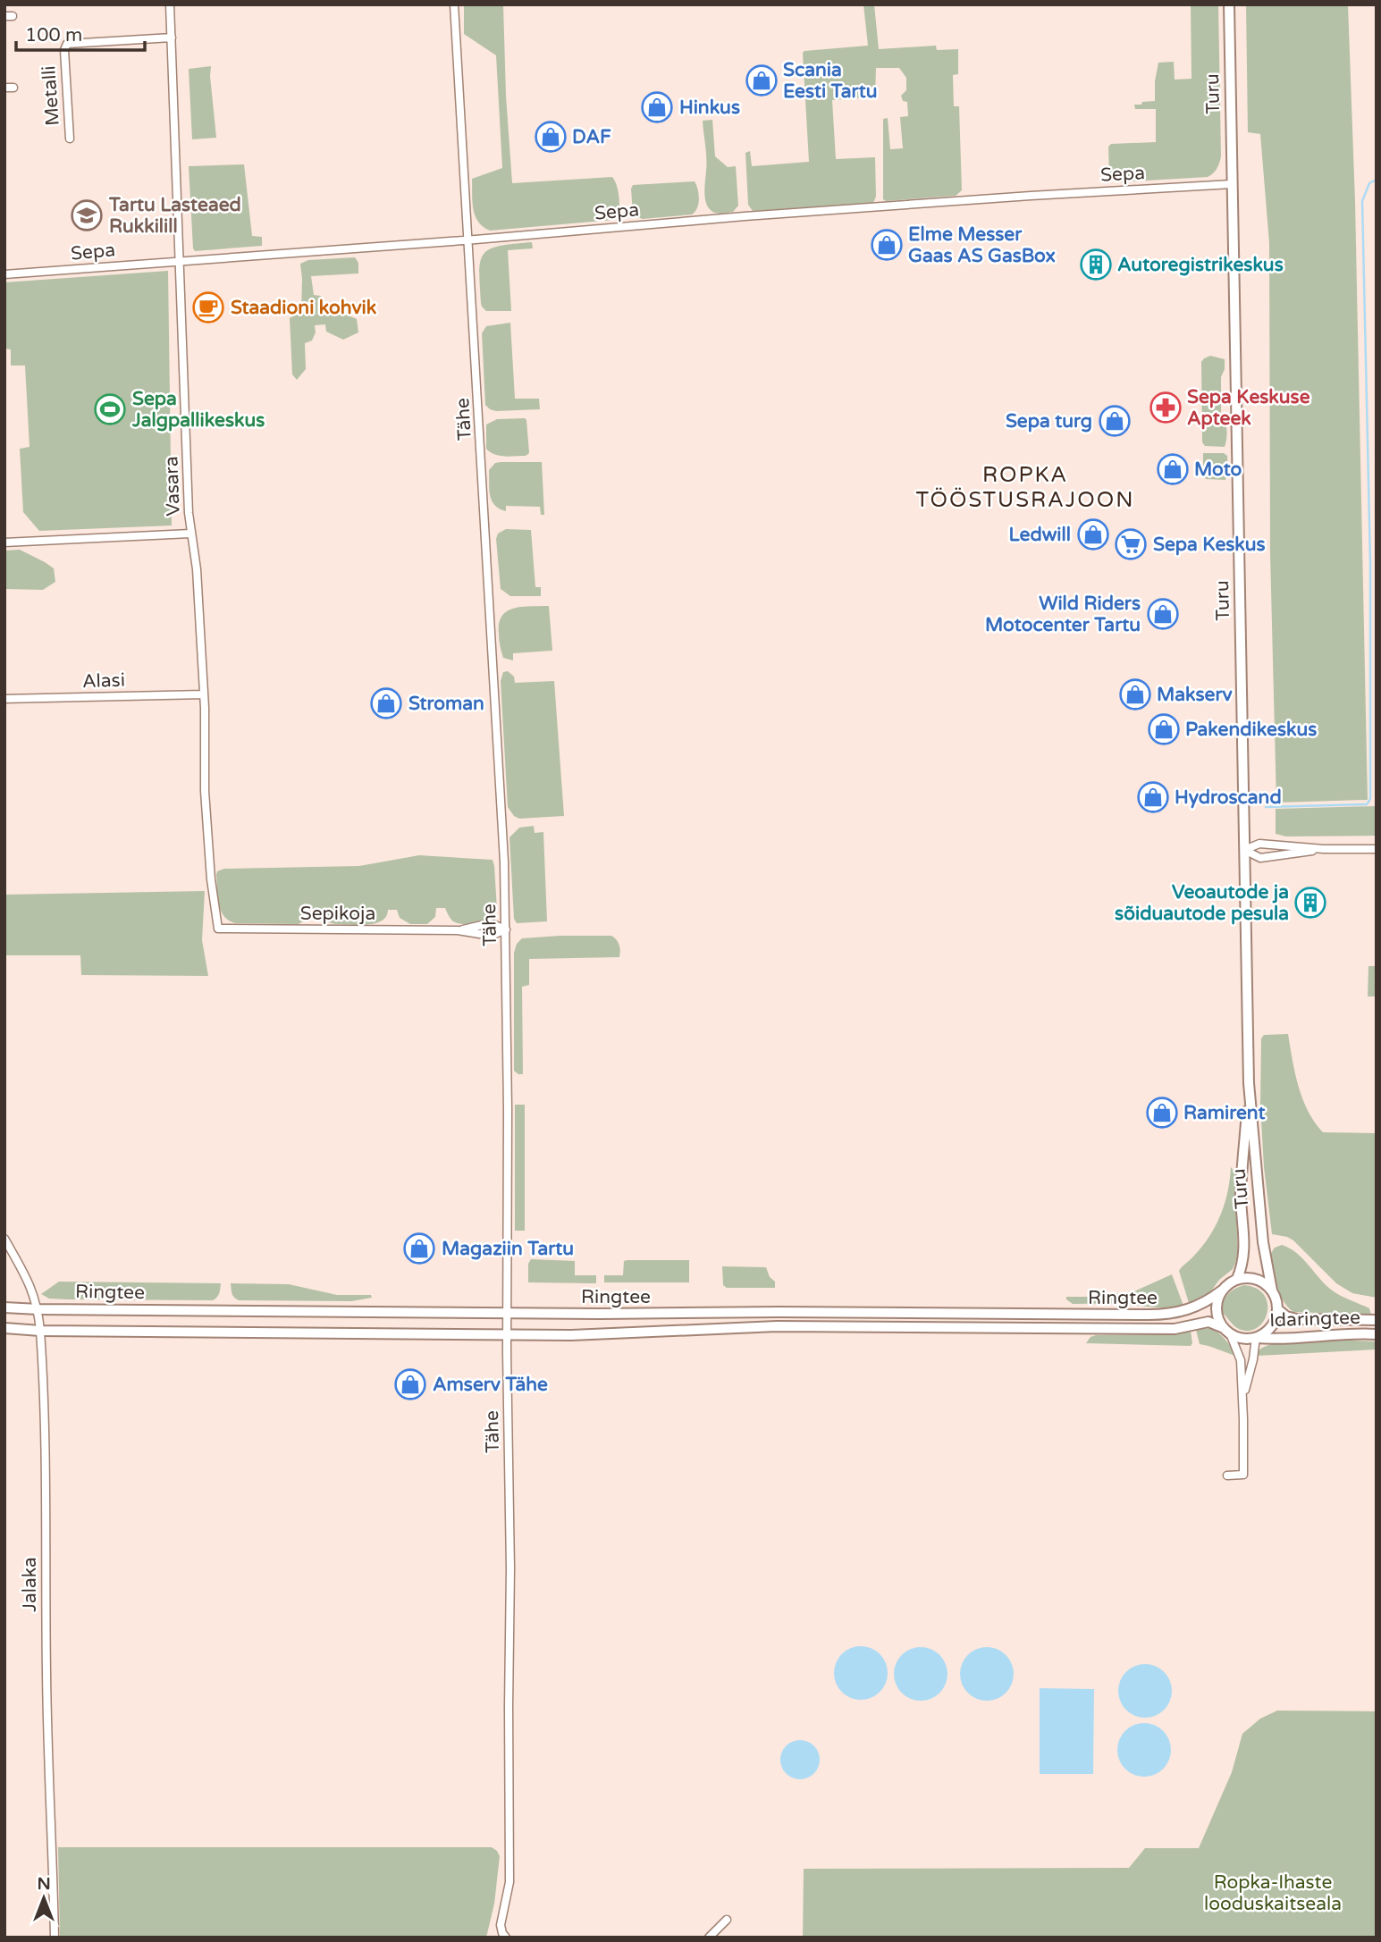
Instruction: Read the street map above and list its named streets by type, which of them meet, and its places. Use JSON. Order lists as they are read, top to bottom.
{
  "streets": {
    "main road": ["Turu", "Ringtee", "Idaringtee"],
    "street": [
      "Metalli",
      "Sepa",
      "Tähe",
      "Vasara",
      "Alasi",
      "Sepikoja",
      "Jalaka"
    ]
  },
  "crossings": [
    ["Turu", "Sepa"],
    ["Turu", "Ringtee"],
    ["Turu", "Idaringtee"],
    ["Metalli", "Vasara"],
    ["Sepa", "Tähe"],
    ["Sepa", "Vasara"],
    ["Tähe", "Sepikoja"],
    ["Tähe", "Ringtee"],
    ["Vasara", "Alasi"],
    ["Vasara", "Sepikoja"],
    ["Ringtee", "Idaringtee"],
    ["Ringtee", "Jalaka"]
  ],
  "districts": ["ROPKA TÖÖSTUSRAJOON"],
  "parks": ["Ropka-Ihaste looduskaitseala"],
  "places": {
    "shop": [
      "Scania Eesti Tartu",
      "Hinkus",
      "DAF",
      "Elme Messer Gaas AS GasBox",
      "Sepa turg",
      "Moto",
      "Ledwill",
      "Wild Riders Motocenter Tartu",
      "Makserv",
      "Stroman",
      "Pakendikeskus",
      "Hydroscand",
      "Ramirent",
      "Magaziin Tartu",
      "Amserv Tähe"
    ],
    "school or university": ["Tartu Lasteaed Rukkilill"],
    "building": ["Autoregistrikeskus", "Veoautode ja sõiduautode pesula"],
    "cafe": ["Staadioni kohvik"],
    "pharmacy": ["Sepa Keskuse Apteek"],
    "sports": ["Sepa Jalgpallikeskus"],
    "supermarket": ["Sepa Keskus"]
  },
  "scale_bar": "100 m",
  "north": "top"
}
